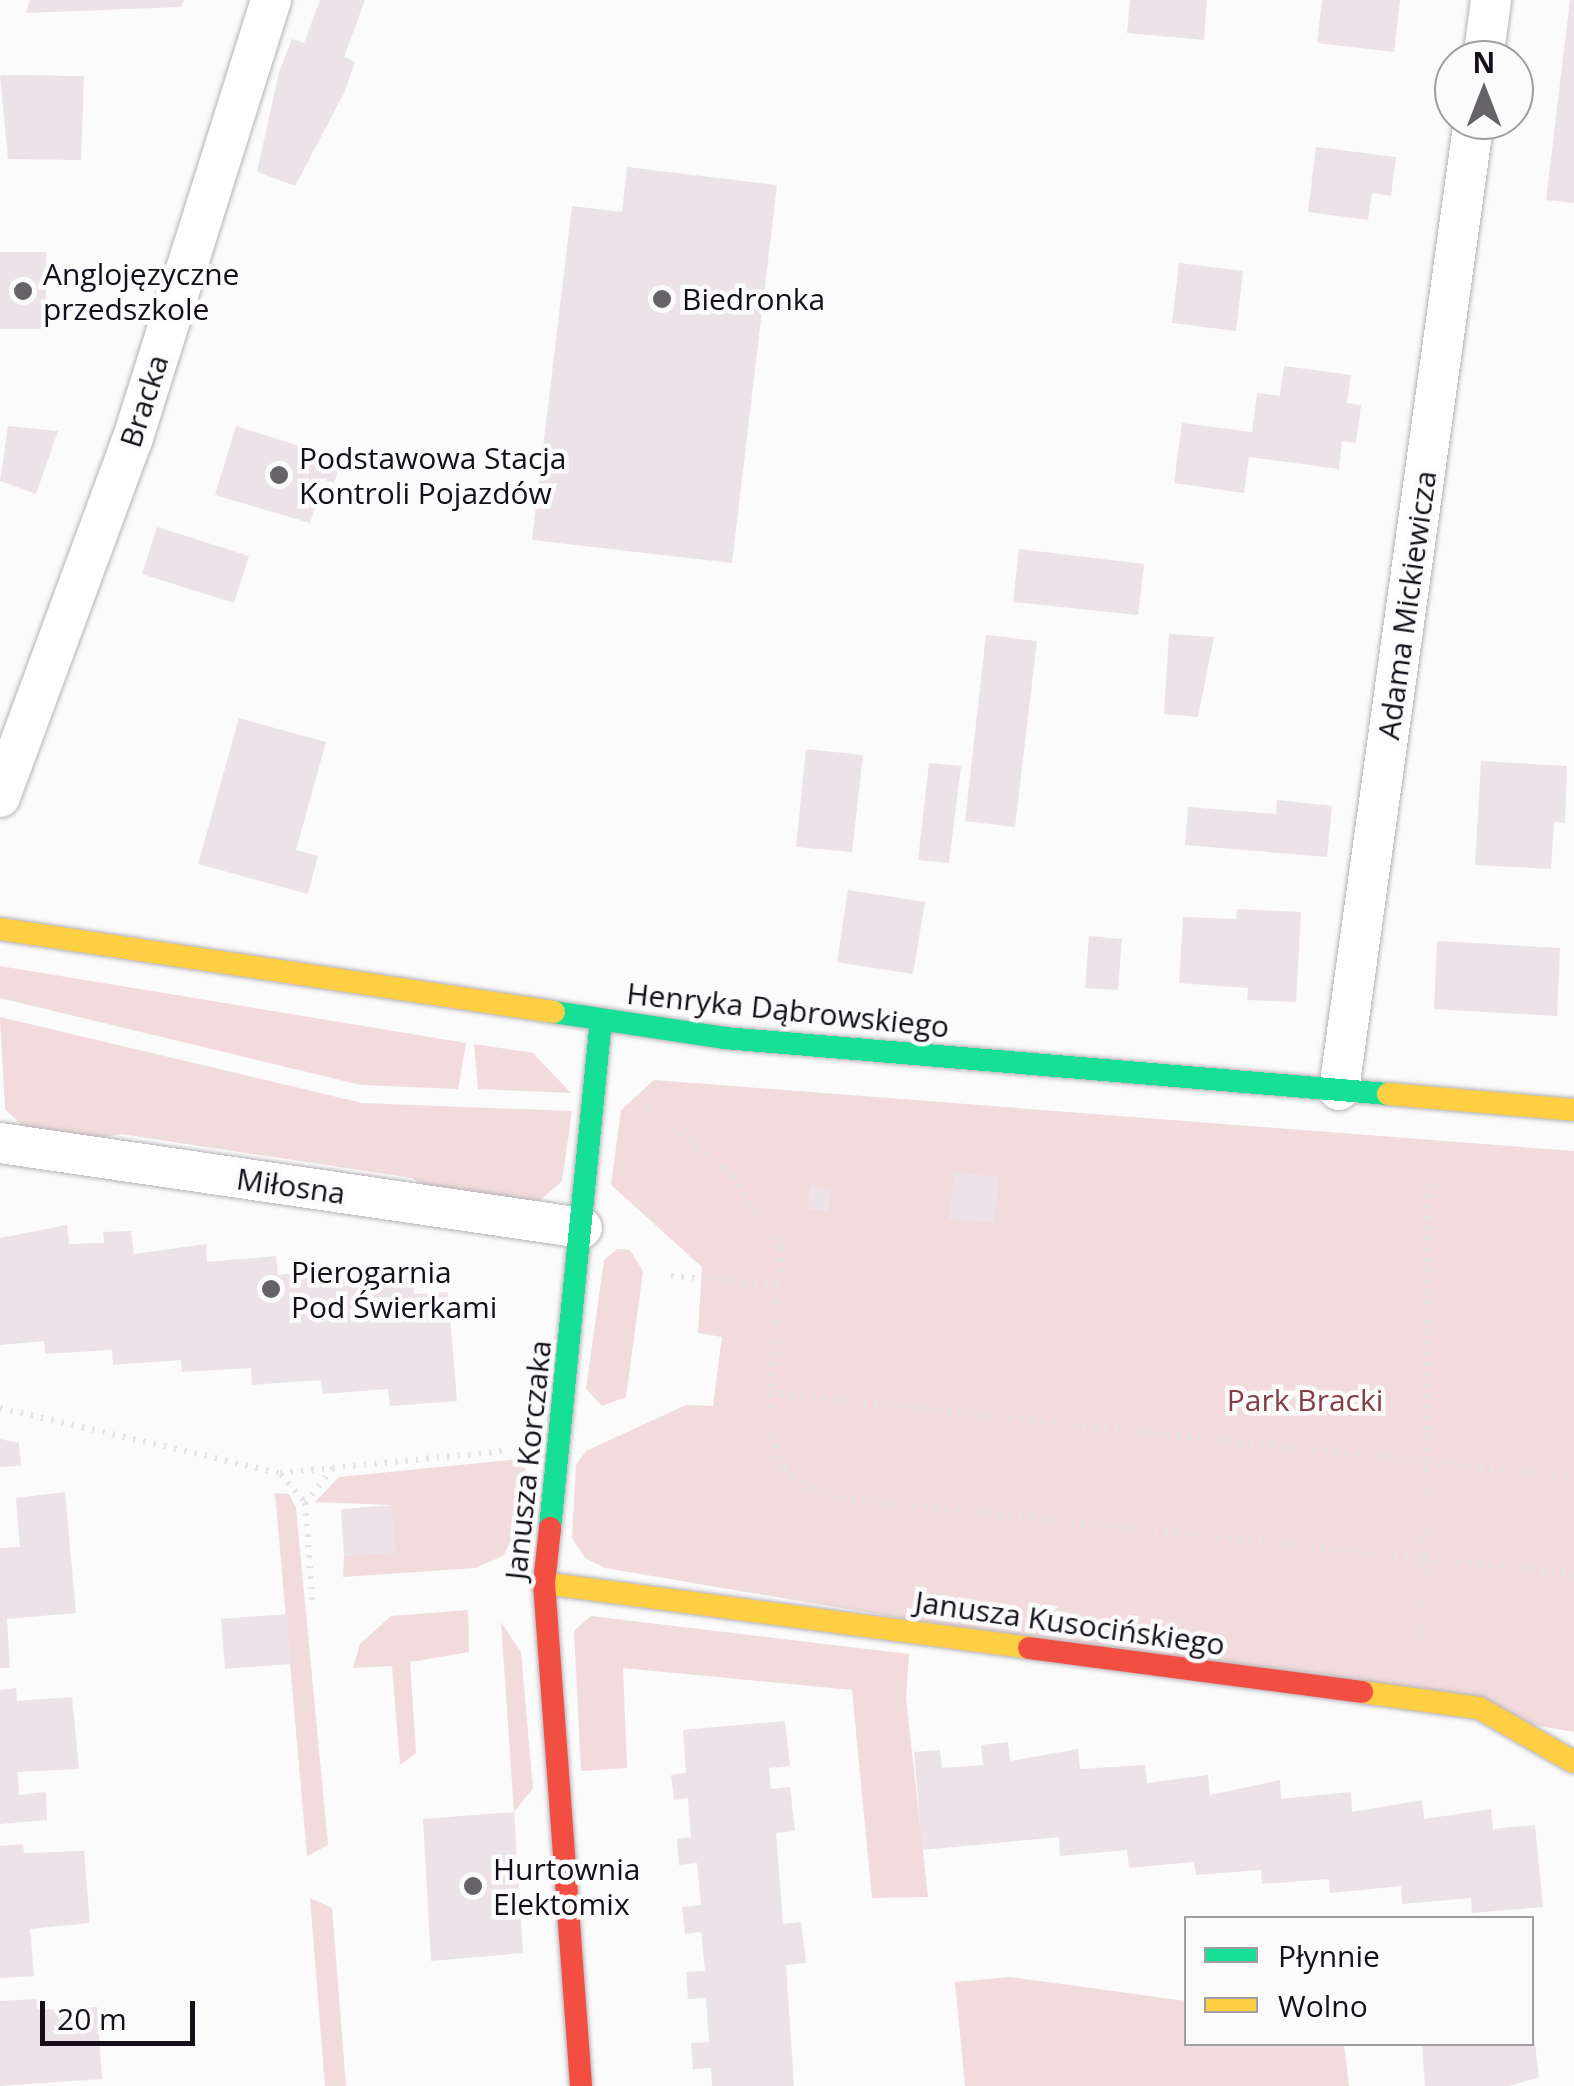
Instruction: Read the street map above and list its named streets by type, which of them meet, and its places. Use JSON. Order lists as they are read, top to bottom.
{
  "streets": {
    "street": [
      "Bracka",
      "Adama Mickiewicza",
      "Henryka Dąbrowskiego",
      "Miłosna",
      "Janusza Korczaka",
      "Janusza Kusocińskiego"
    ]
  },
  "crossings": [
    ["Adama Mickiewicza", "Henryka Dąbrowskiego"],
    ["Henryka Dąbrowskiego", "Janusza Korczaka"],
    ["Miłosna", "Janusza Korczaka"],
    ["Janusza Korczaka", "Janusza Kusocińskiego"]
  ],
  "parks": ["Park Bracki"],
  "places": [
    "Anglojęzyczne przedszkole",
    "Biedronka",
    "Podstawowa Stacja Kontroli Pojazdów",
    "Pierogarnia Pod Świerkami",
    "Hurtownia Elektomix"
  ],
  "legend": ["Płynnie", "Wolno"],
  "scale_bar": "20 m",
  "north": "top"
}
